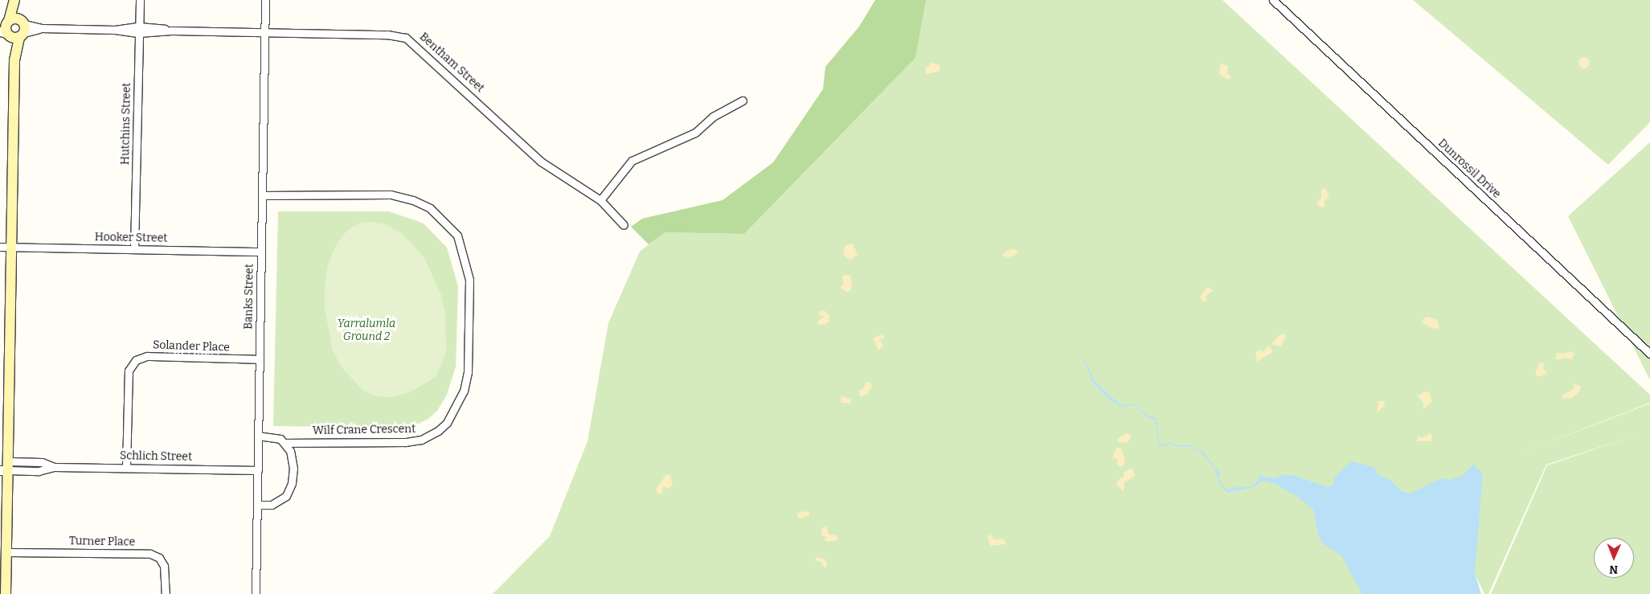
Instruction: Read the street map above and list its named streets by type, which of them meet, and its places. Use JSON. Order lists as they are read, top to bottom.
{
  "streets": {
    "street": [
      "Bentham Street",
      "Hutchins Street",
      "Dunrossil Drive",
      "Hooker Street",
      "Banks Street",
      "Solander Place",
      "Wilf Crane Crescent",
      "Schlich Street",
      "Turner Place"
    ]
  },
  "crossings": [
    ["Bentham Street", "Hutchins Street"],
    ["Bentham Street", "Banks Street"],
    ["Hutchins Street", "Hooker Street"],
    ["Hooker Street", "Banks Street"],
    ["Banks Street", "Solander Place"],
    ["Banks Street", "Wilf Crane Crescent"],
    ["Banks Street", "Schlich Street"],
    ["Solander Place", "Schlich Street"]
  ],
  "parks": ["Yarralumla Ground 2"],
  "north": "bottom"
}
